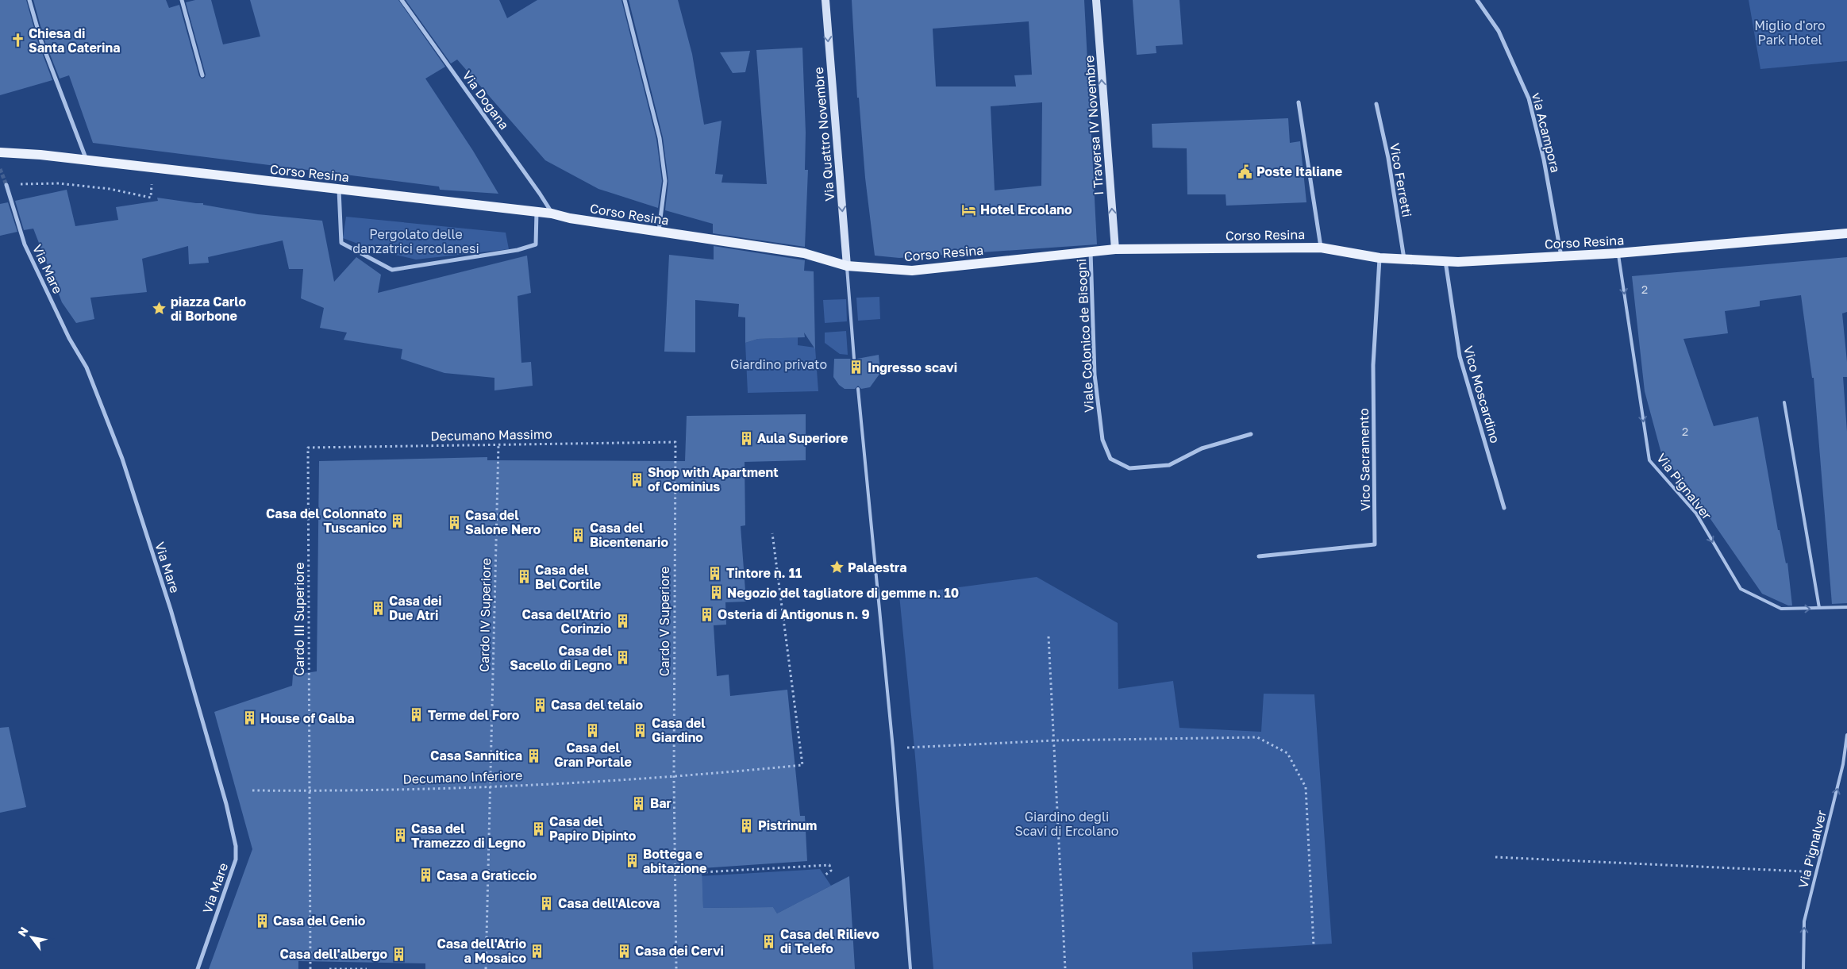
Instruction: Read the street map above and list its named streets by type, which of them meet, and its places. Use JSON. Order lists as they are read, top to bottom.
{
  "streets": {
    "main road": ["Corso Resina"],
    "street": [
      "Via Dogana",
      "I Traversa IV Novembre",
      "via Acampora",
      "Via Quattro Novembre",
      "Vico Ferretti",
      "Via Mare",
      "Viale Colonico de Bisogni",
      "Vico Moscardino",
      "Vico Sacramento"
    ],
    "lane": ["Via Pignalver"],
    "path": [
      "Decumano Massimo",
      "Cardo IV Superiore",
      "Cardo III Superiore",
      "Cardo V Superiore",
      "Decumano Inferiore"
    ]
  },
  "crossings": [
    ["Via Dogana", "Corso Resina"],
    ["I Traversa IV Novembre", "Corso Resina"],
    ["via Acampora", "Corso Resina"],
    ["Via Quattro Novembre", "Corso Resina"],
    ["Corso Resina", "Vico Ferretti"],
    ["Corso Resina", "Viale Colonico de Bisogni"],
    ["Corso Resina", "Vico Moscardino"],
    ["Corso Resina", "Vico Sacramento"],
    ["Corso Resina", "Via Pignalver"],
    ["Decumano Massimo", "Cardo IV Superiore"],
    ["Decumano Massimo", "Cardo III Superiore"],
    ["Decumano Massimo", "Cardo V Superiore"],
    ["Cardo IV Superiore", "Decumano Inferiore"],
    ["Cardo III Superiore", "Decumano Inferiore"],
    ["Cardo V Superiore", "Decumano Inferiore"]
  ],
  "one_way": ["I Traversa IV Novembre", "Via Quattro Novembre"],
  "parks": [
    "Miglio d'oro Park Hotel",
    "Pergolato delle danzatrici ercolanesi",
    "Giardino privato",
    "Giardino degli Scavi di Ercolano"
  ],
  "places": {
    "church": ["Chiesa di Santa Caterina"],
    "public building": ["Poste Italiane"],
    "hotel": ["Hotel Ercolano"],
    "place": ["piazza Carlo di Borbone", "Palaestra"],
    "building": [
      "Ingresso scavi",
      "Aula Superiore",
      "Shop with Apartment of Cominius",
      "Casa del Colonnato Tuscanico",
      "Casa del Salone Nero",
      "Casa del Bicentenario",
      "Tintore n. 11",
      "Casa del Bel Cortile",
      "Negozio del tagliatore di gemme n. 10",
      "Casa dei Due Atri",
      "Osteria di Antigonus n. 9",
      "Casa dell'Atrio Corinzio",
      "Casa del Sacello di Legno",
      "Casa del telaio",
      "Terme del Foro",
      "House of Galba",
      "Casa del Giardino",
      "Casa del Gran Portale",
      "Casa Sannitica",
      "Bar",
      "Pistrinum",
      "Casa del Papiro Dipinto",
      "Casa del Tramezzo di Legno",
      "Bottega e abitazione",
      "Casa a Graticcio",
      "Casa dell'Alcova",
      "Casa del Genio",
      "Casa del Rilievo di Telefo",
      "Casa dell'Atrio a Mosaico",
      "Casa dei Cervi",
      "Casa dell'albergo"
    ]
  },
  "house_numbers": ["2", "2"],
  "north": "top left"
}
